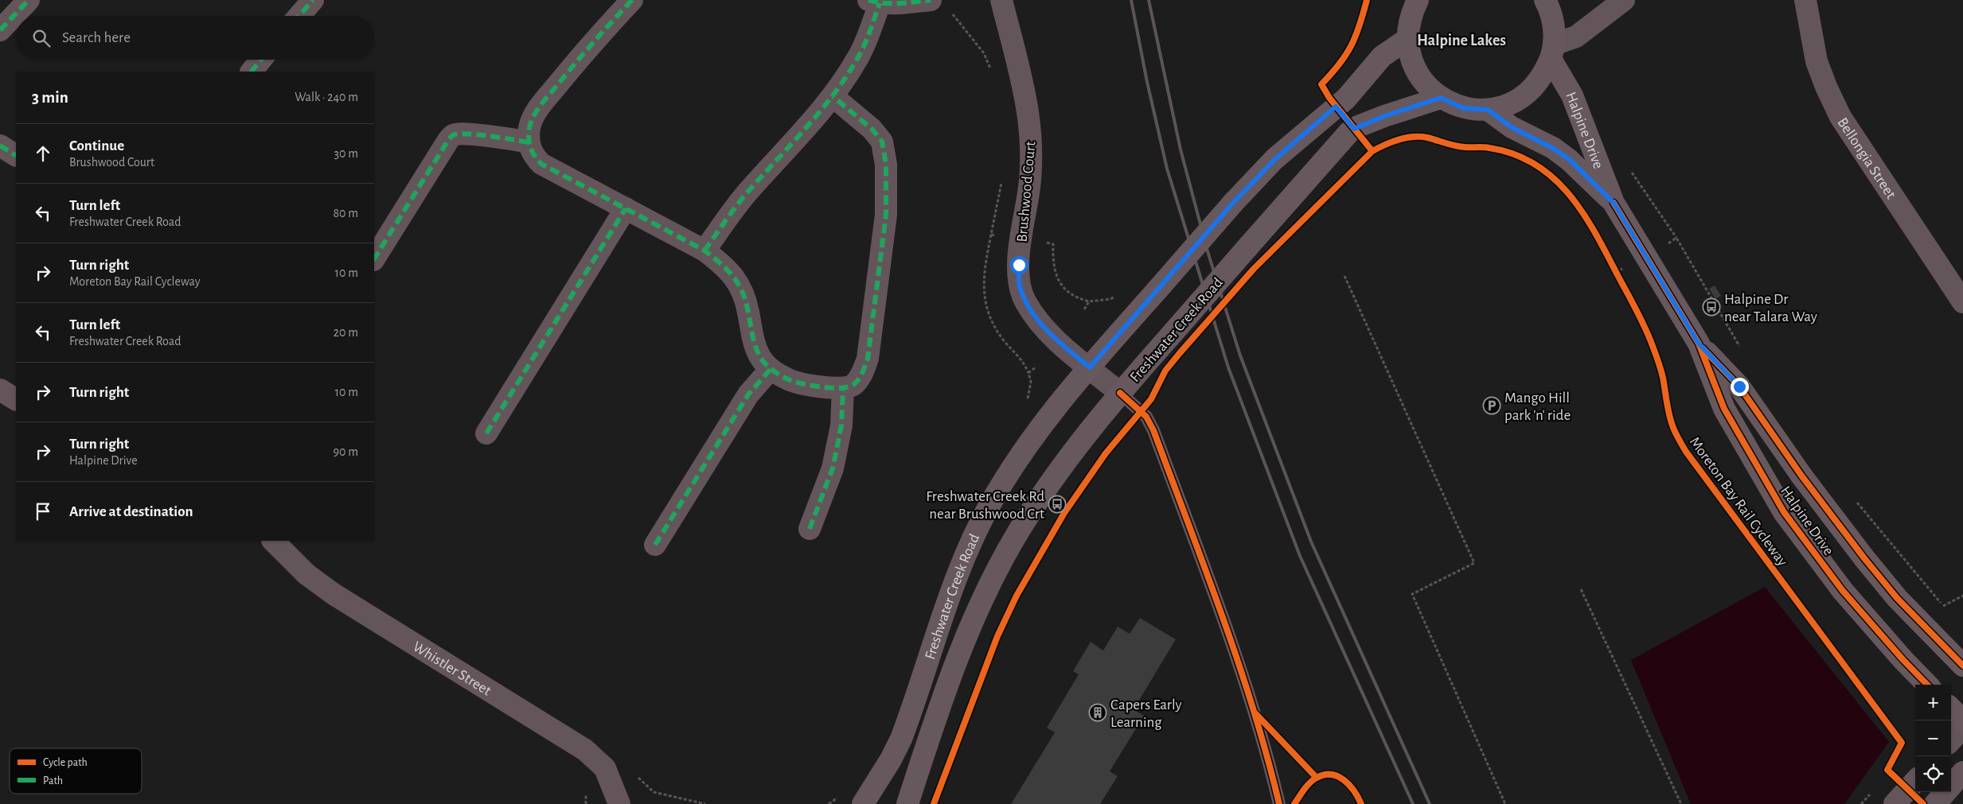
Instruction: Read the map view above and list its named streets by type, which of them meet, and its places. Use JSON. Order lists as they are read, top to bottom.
{
  "streets": {
    "main road": ["Halpine Drive", "Freshwater Creek Road"],
    "street": ["Bellongia Street", "Brushwood Court", "Whistler Street"],
    "cycle path": ["Moreton Bay Rail Cycleway"]
  },
  "crossings": [
    ["Brushwood Court", "Freshwater Creek Road"]
  ],
  "districts": ["Halpine Lakes"],
  "places": {
    "bus stop": ["Halpine Dr near Talara Way", "Freshwater Creek Rd near Brushwood Crt"],
    "parking": ["Mango Hill park 'n' ride"],
    "building": ["Capers Early Learning"]
  },
  "legend": ["Cycle path", "Path"],
  "page": {
    "search": "Search here",
    "heading": ["3 min", "Walk · 240 m"],
    "list": [
      ["Continue", "Brushwood Court", "30 m"],
      ["Turn left", "Freshwater Creek Road", "80 m"],
      ["Turn right", "Moreton Bay Rail Cycleway", "10 m"],
      ["Turn left", "Freshwater Creek Road", "20 m"],
      ["Turn right", "10 m"],
      ["Turn right", "Halpine Drive", "90 m"],
      "Arrive at destination"
    ],
    "map_buttons": ["+", "−"]
  }
}
